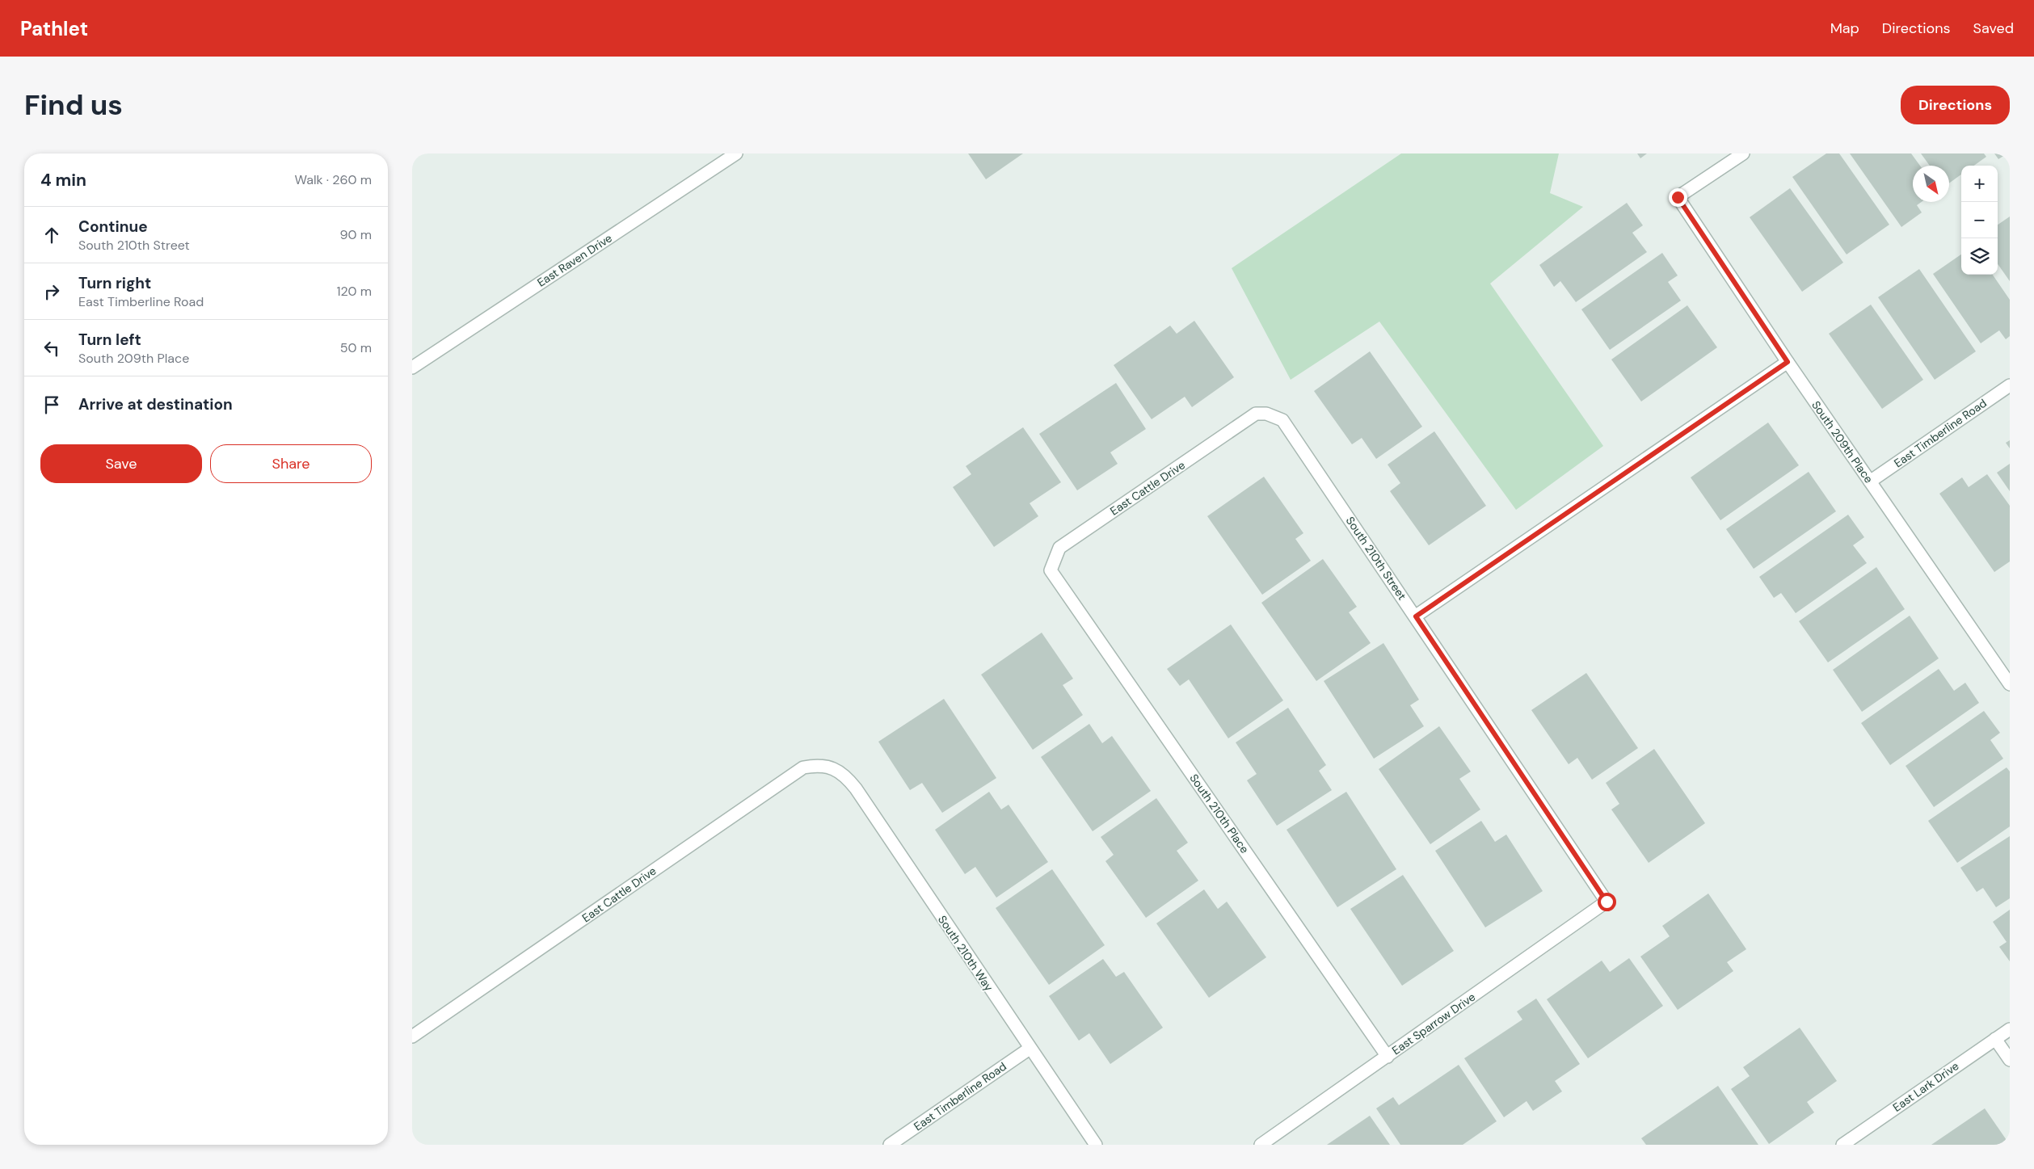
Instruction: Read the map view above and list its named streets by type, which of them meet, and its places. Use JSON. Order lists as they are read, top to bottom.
{
  "streets": {
    "street": [
      "East Raven Drive",
      "East Timberline Road",
      "South 209th Place",
      "East Cattle Drive",
      "South 210th Street",
      "South 210th Place",
      "South 210th Way",
      "East Sparrow Drive",
      "East Lark Drive"
    ]
  },
  "crossings": [
    ["East Timberline Road", "South 209th Place"],
    ["East Timberline Road", "South 210th Way"],
    ["East Cattle Drive", "South 210th Street"],
    ["East Cattle Drive", "South 210th Place"],
    ["East Cattle Drive", "South 210th Way"],
    ["South 210th Street", "East Sparrow Drive"],
    ["South 210th Place", "East Sparrow Drive"]
  ],
  "north": "bottom right",
  "page": {
    "header": "Pathlet",
    "nav": ["Map", "Directions", "Saved"],
    "buttons": [
      "Directions",
      ["Save", "Share"]
    ],
    "title": "Find us",
    "heading": ["4 min", "Walk · 260 m"],
    "map_buttons": ["+", "−"],
    "list": [
      ["Continue", "South 210th Street", "90 m"],
      ["Turn right", "East Timberline Road", "120 m"],
      ["Turn left", "South 209th Place", "50 m"],
      "Arrive at destination"
    ]
  }
}
